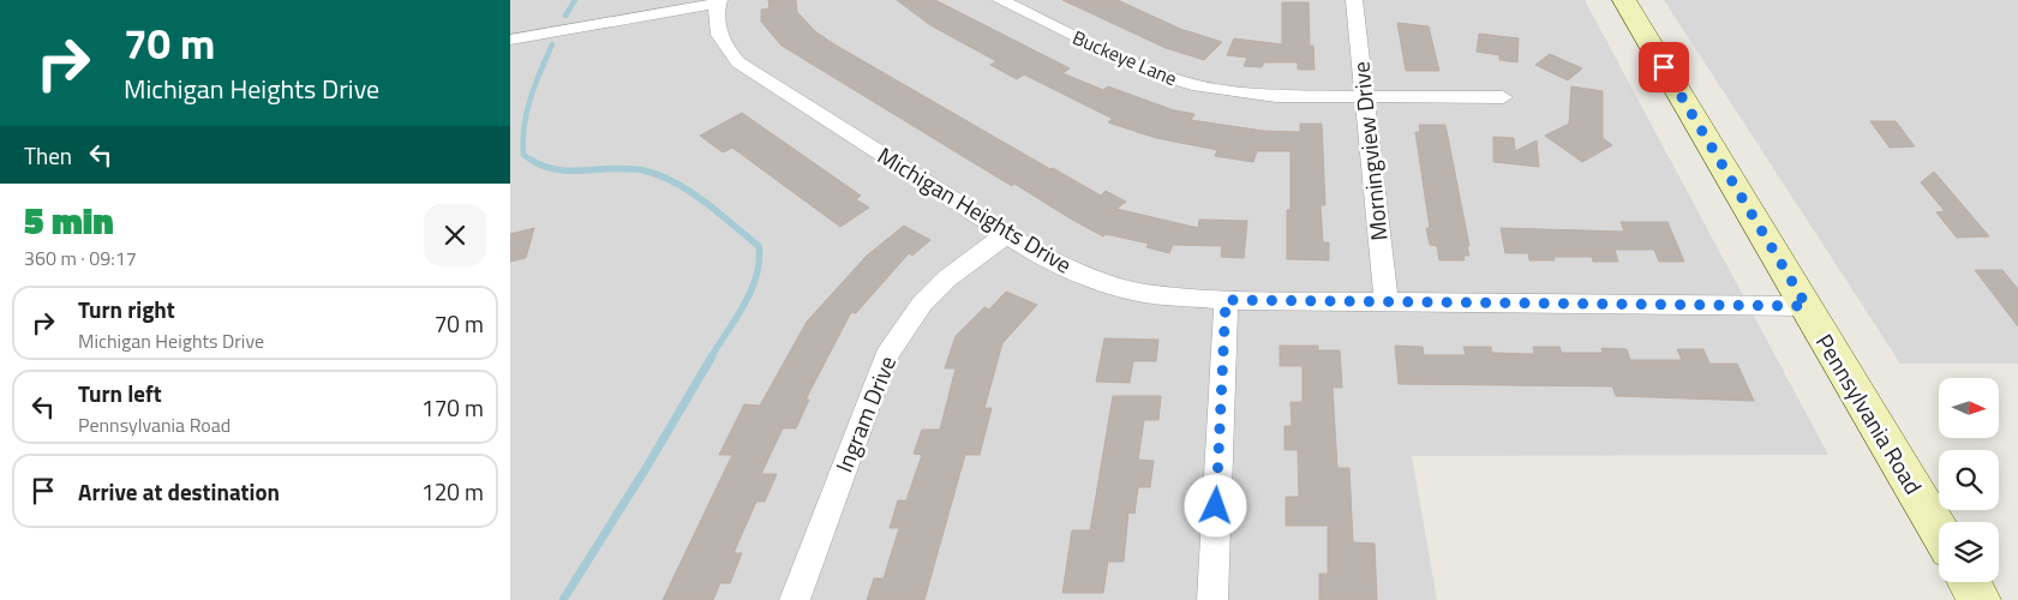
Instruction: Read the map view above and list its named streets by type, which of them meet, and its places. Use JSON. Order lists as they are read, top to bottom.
{
  "streets": {
    "street": [
      "Buckeye Lane",
      "Morningview Drive",
      "Michigan Heights Drive",
      "Ingram Drive",
      "Pennsylvania Road"
    ]
  },
  "crossings": [
    ["Buckeye Lane", "Morningview Drive"],
    ["Morningview Drive", "Michigan Heights Drive"],
    ["Michigan Heights Drive", "Ingram Drive"],
    ["Michigan Heights Drive", "Pennsylvania Road"]
  ],
  "north": "right",
  "page": {
    "turn": ["70 m", "Michigan Heights Drive"],
    "then": "Then",
    "heading": ["5 min", "360 m · 09:17"],
    "list": [
      {
        "name": "Turn right",
        "note": "Michigan Heights Drive",
        "value": "70 m"
      },
      {
        "name": "Turn left",
        "note": "Pennsylvania Road",
        "value": "170 m"
      },
      {
        "name": "Arrive at destination",
        "value": "120 m"
      }
    ]
  }
}
